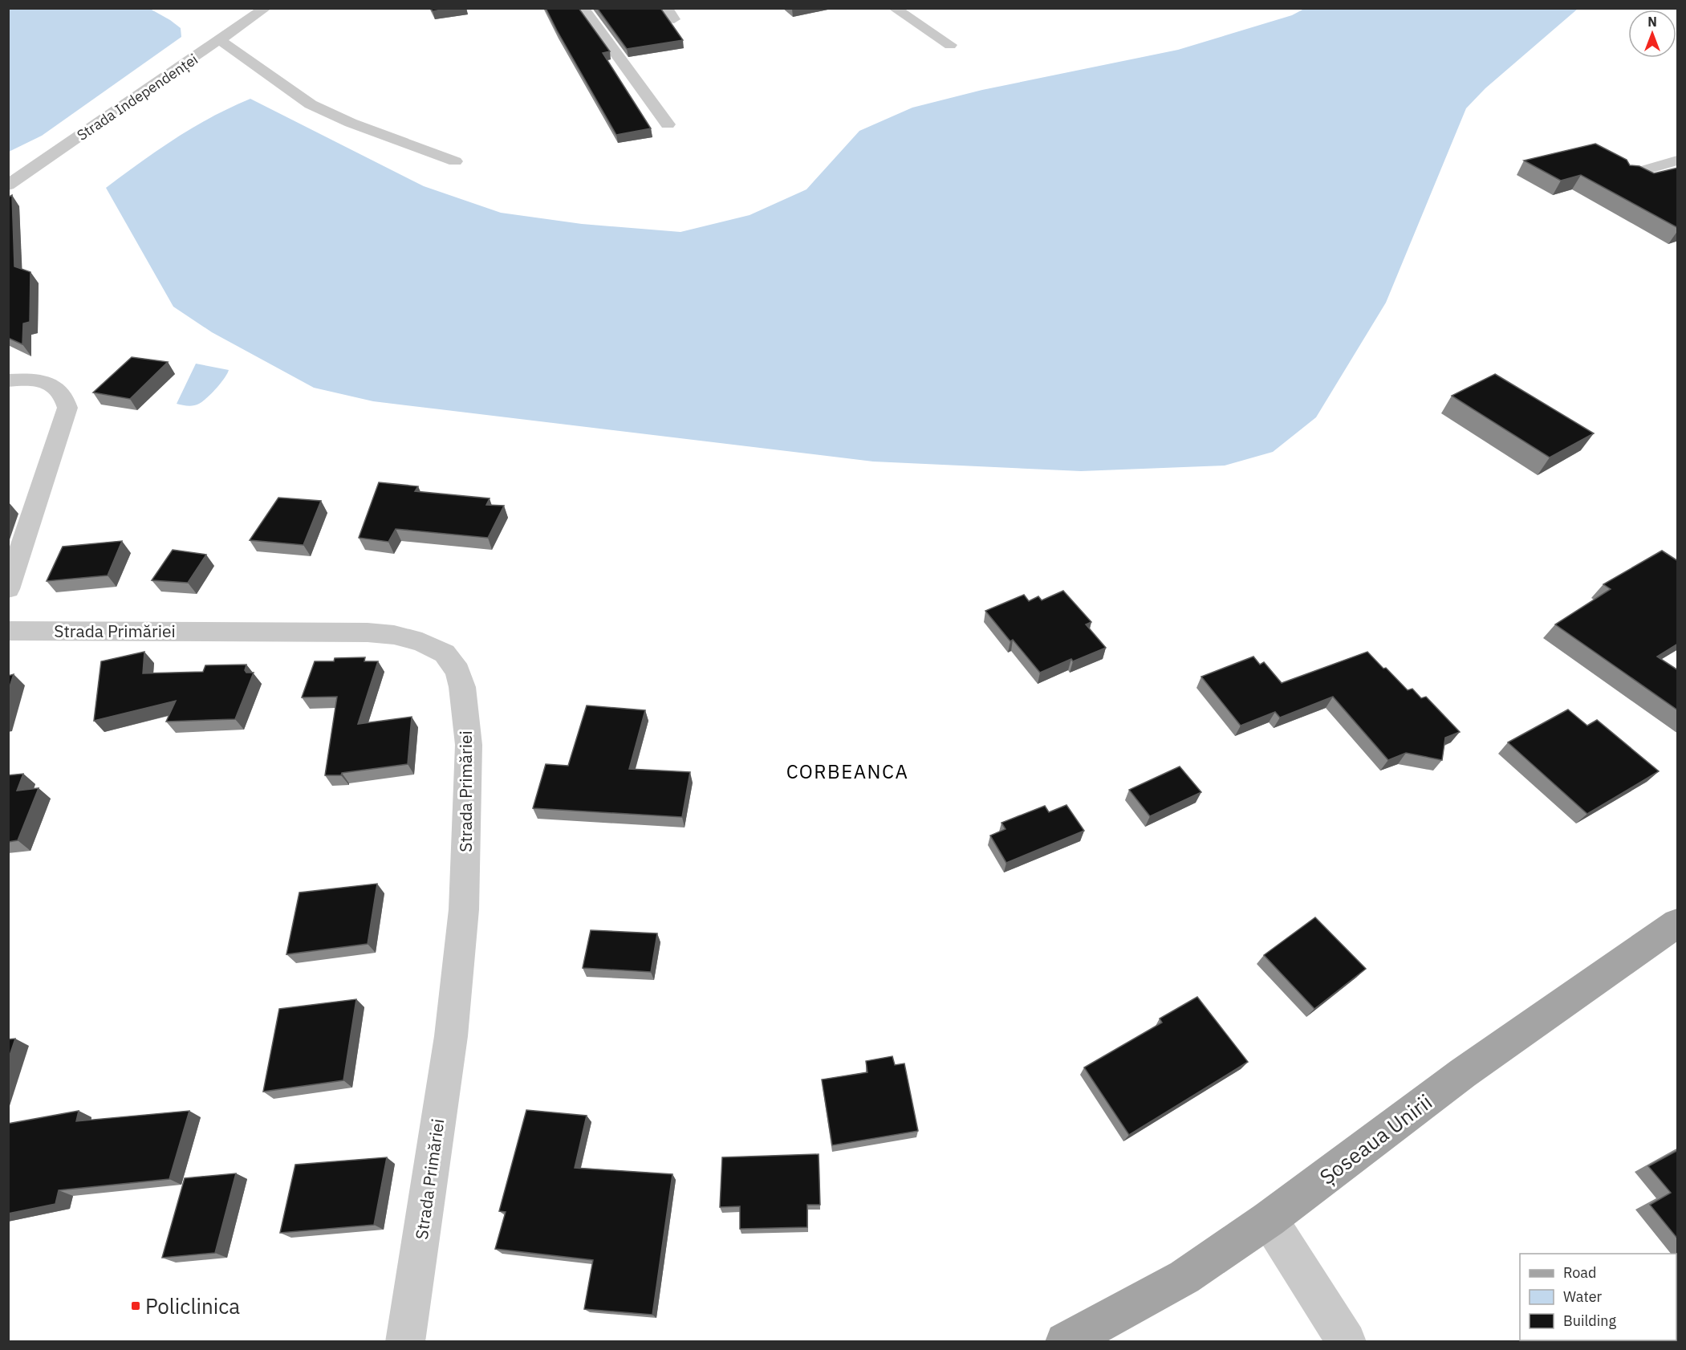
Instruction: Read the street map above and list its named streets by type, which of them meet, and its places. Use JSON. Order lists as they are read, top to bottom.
{
  "streets": {
    "main road": ["Șoseaua Unirii"],
    "street": ["Strada Independenței", "Strada Primăriei"]
  },
  "districts": ["CORBEANCA"],
  "places": {
    "transit": ["Policlinica"]
  },
  "legend": ["Road", "Water", "Building"],
  "north": "top"
}
